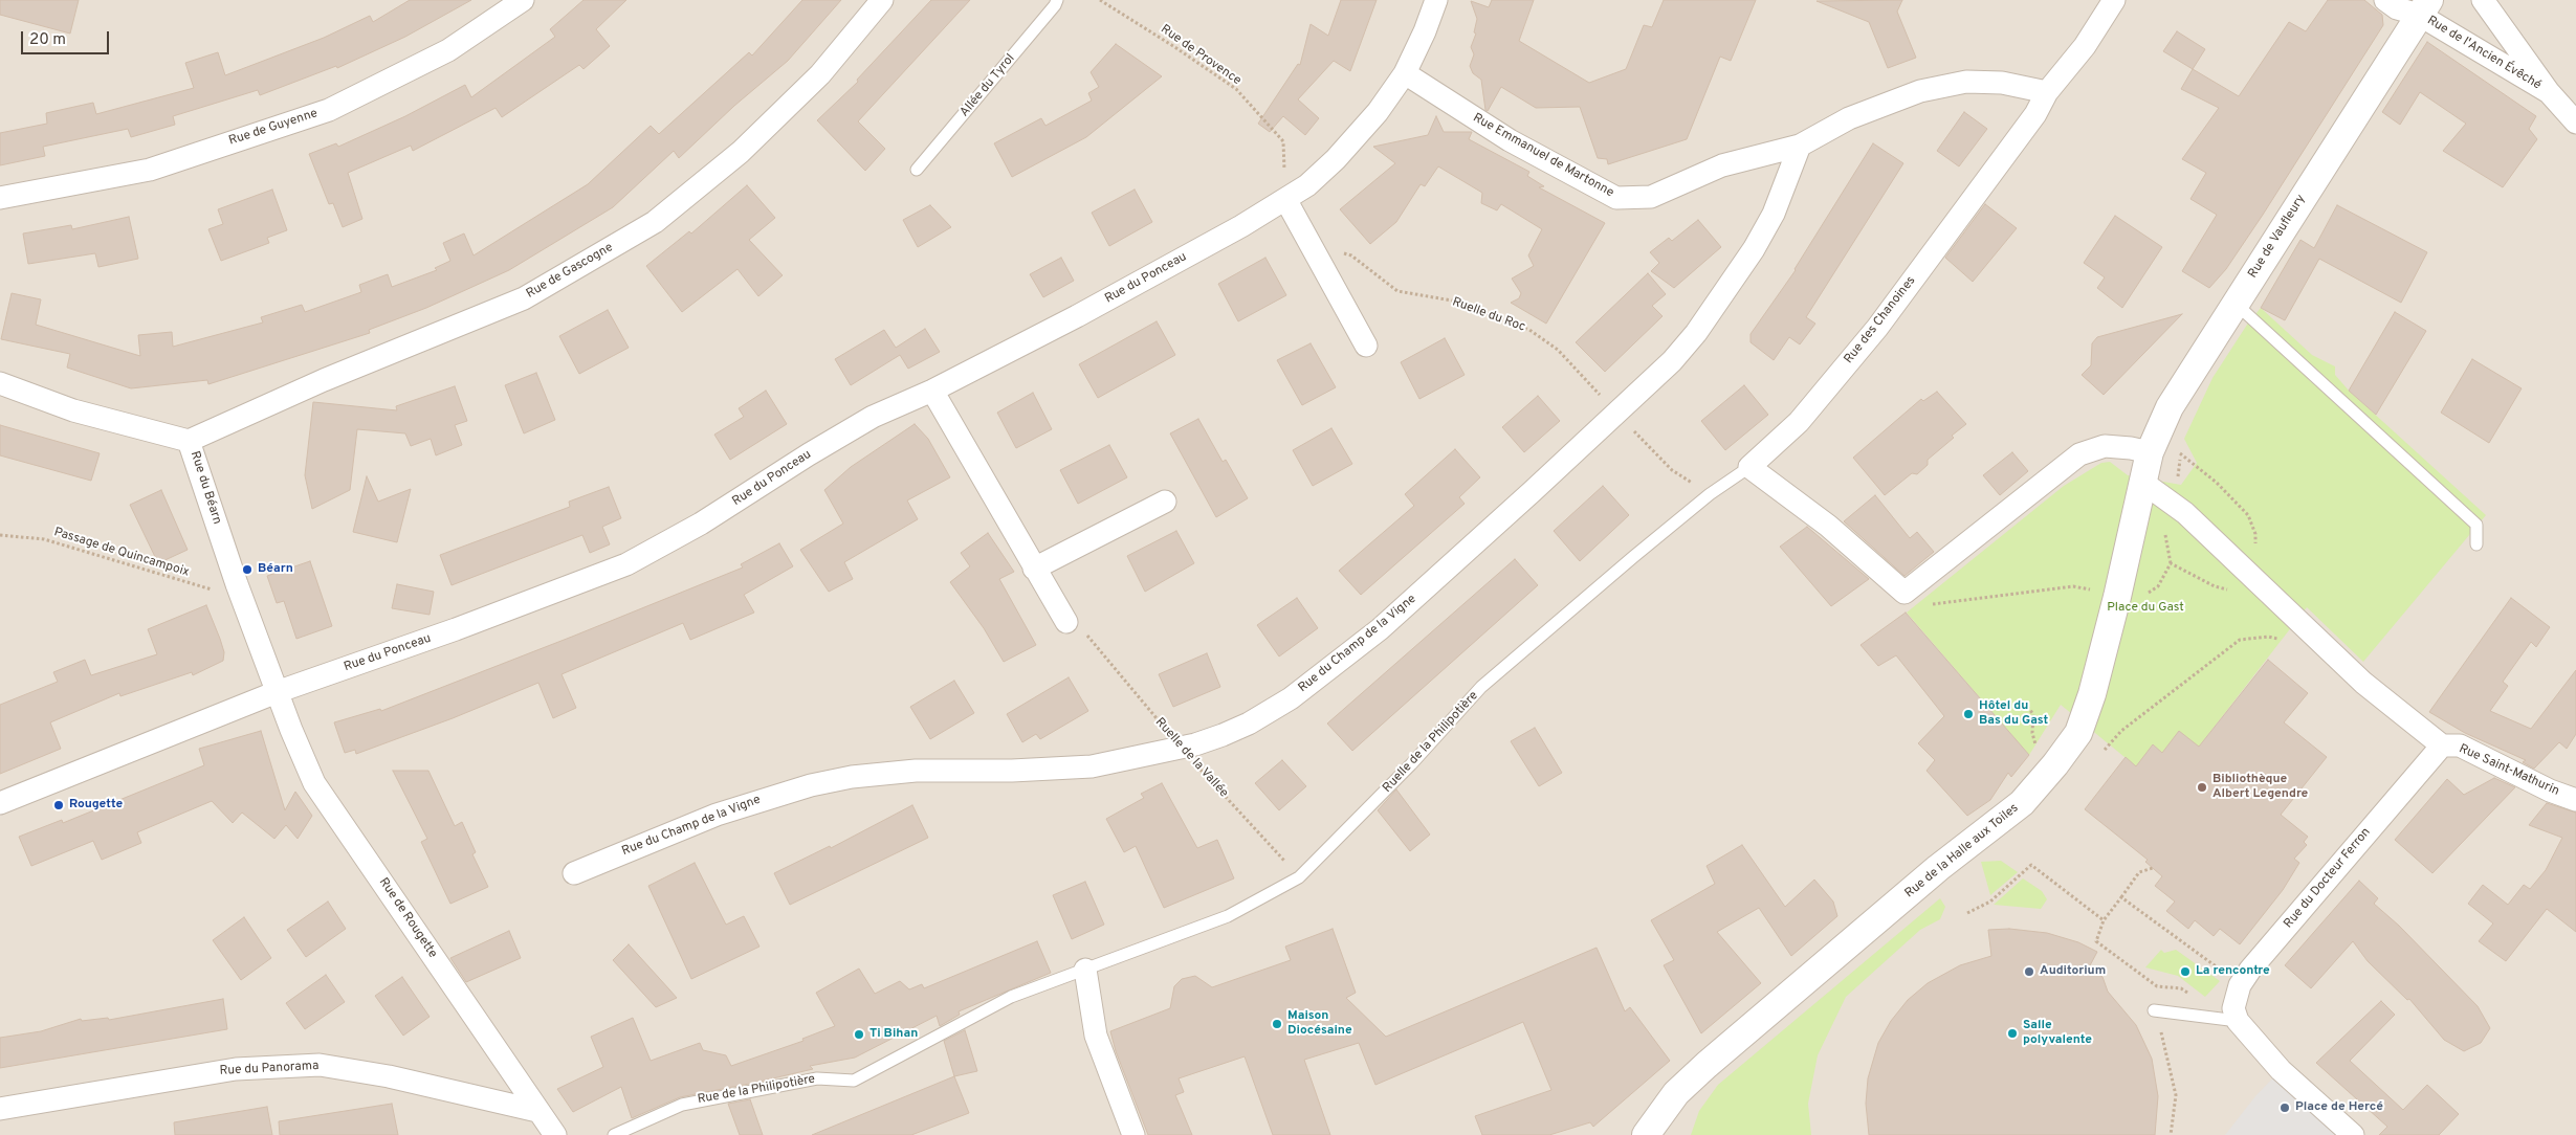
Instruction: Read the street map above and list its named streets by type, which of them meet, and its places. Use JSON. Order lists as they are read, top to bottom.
{
  "streets": {
    "street": [
      "Rue de l'Ancien Évêché",
      "Rue de Guyenne",
      "Rue Emmanuel de Martonne",
      "Rue de Vaufleury",
      "Rue de Gascogne",
      "Rue du Ponceau",
      "Rue des Chanoines",
      "Rue du Béarn",
      "Rue du Champ de la Vigne",
      "Rue Saint-Mathurin",
      "Rue de la Halle aux Toiles",
      "Rue du Docteur Ferron",
      "Rue de Rougette",
      "Rue du Panorama"
    ],
    "lane": ["Allée du Tyrol", "Ruelle de la Philipotière", "Rue de la Philipotière"],
    "path": [
      "Rue de Provence",
      "Ruelle du Roc",
      "Passage de Quincampoix",
      "Ruelle de la Vallée"
    ]
  },
  "crossings": [
    ["Rue de l'Ancien Évêché", "Rue de Vaufleury"],
    ["Rue de Provence", "Rue du Ponceau"],
    ["Rue Emmanuel de Martonne", "Rue du Ponceau"],
    ["Rue Emmanuel de Martonne", "Rue des Chanoines"],
    ["Rue Emmanuel de Martonne", "Rue du Champ de la Vigne"],
    ["Rue de Vaufleury", "Rue de la Halle aux Toiles"],
    ["Rue de Gascogne", "Rue du Béarn"],
    ["Rue du Ponceau", "Rue du Béarn"],
    ["Rue du Ponceau", "Rue de Rougette"],
    ["Ruelle du Roc", "Rue du Champ de la Vigne"],
    ["Ruelle du Roc", "Ruelle de la Philipotière"],
    ["Rue des Chanoines", "Ruelle de la Philipotière"],
    ["Rue du Béarn", "Passage de Quincampoix"],
    ["Rue du Béarn", "Rue de Rougette"],
    ["Rue du Champ de la Vigne", "Ruelle de la Vallée"],
    ["Ruelle de la Philipotière", "Ruelle de la Vallée"],
    ["Ruelle de la Philipotière", "Rue de la Philipotière"],
    ["Rue Saint-Mathurin", "Rue du Docteur Ferron"],
    ["Rue de Rougette", "Rue du Panorama"]
  ],
  "parks": ["Place du Gast"],
  "places": [
    "Béarn",
    "Hôtel du Bas du Gast",
    "Bibliothèque Albert Legendre",
    "Rougette",
    "Auditorium",
    "La rencontre",
    "Maison Diocésaine",
    "Salle polyvalente",
    "Ti Bihan",
    "Place de Hercé"
  ],
  "scale_bar": "20 m"
}
